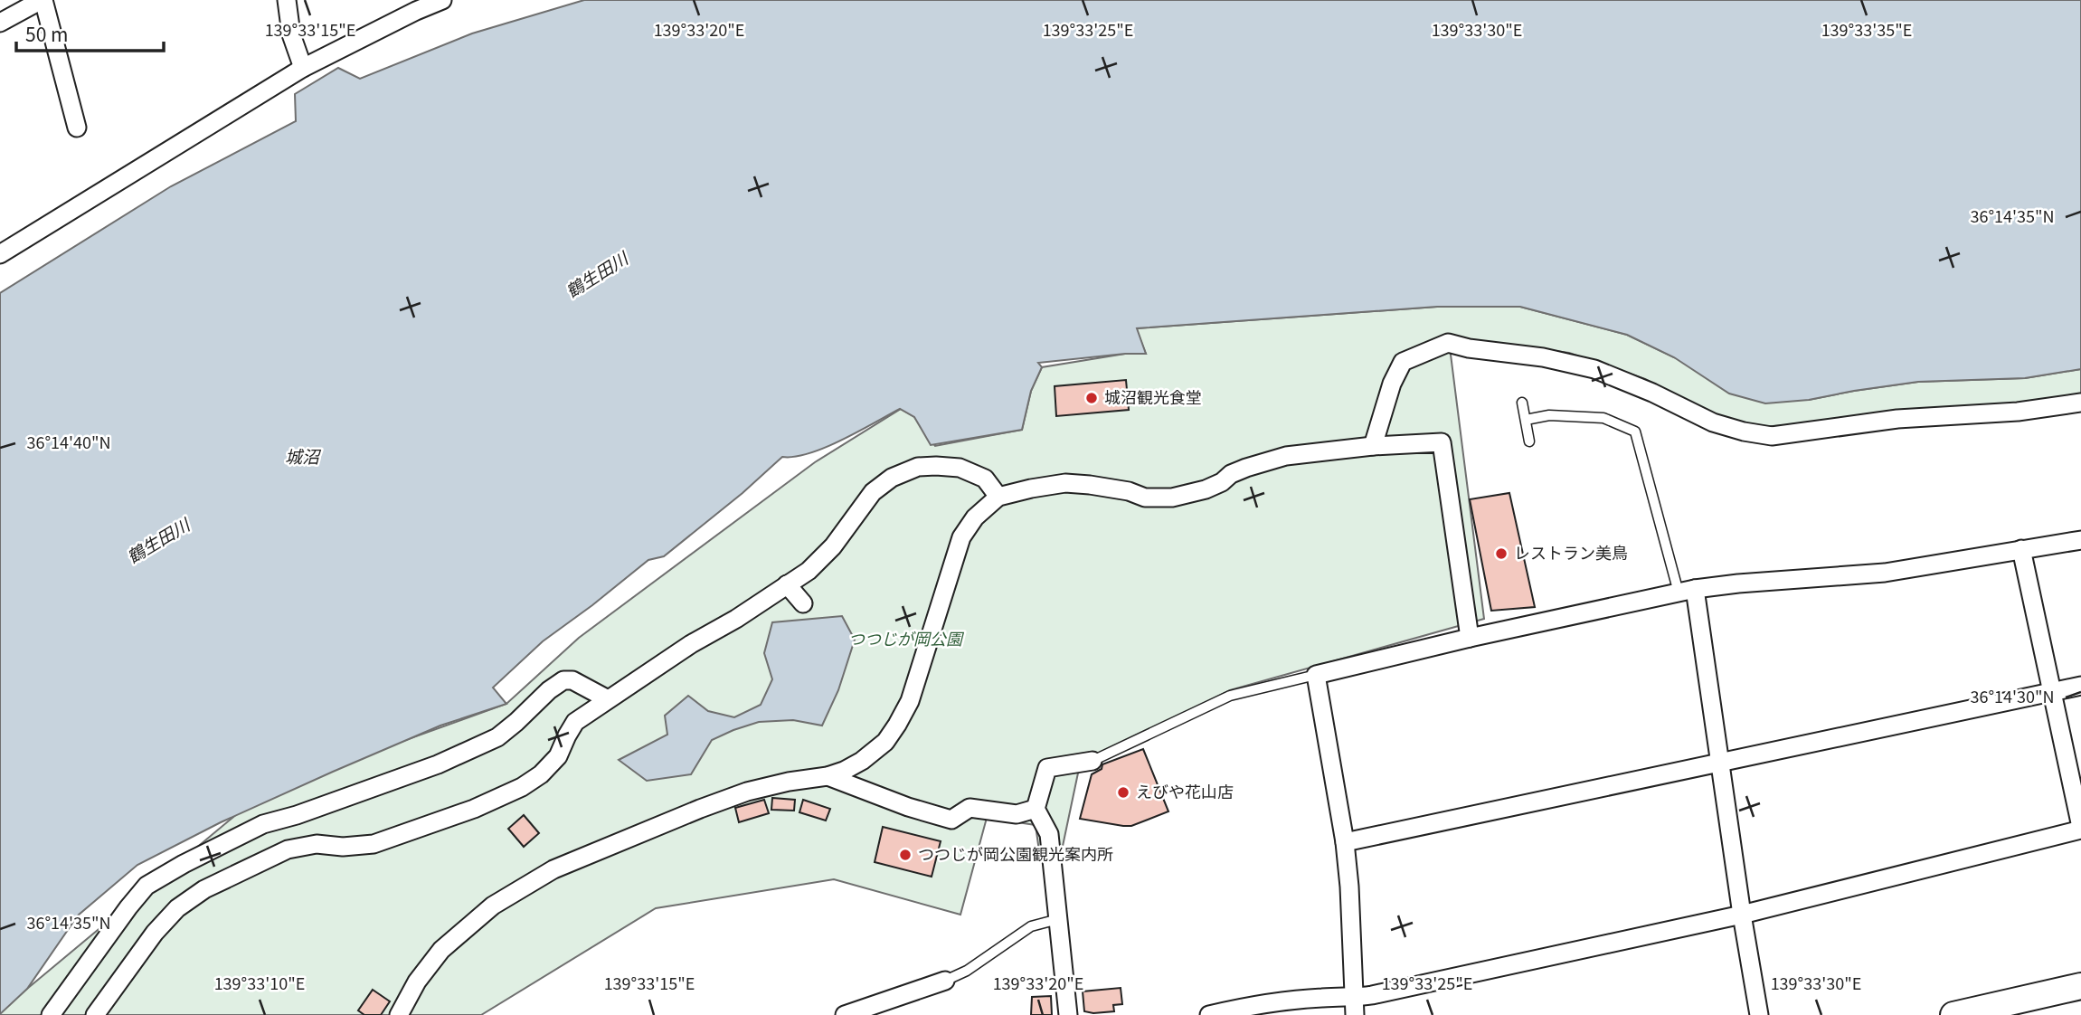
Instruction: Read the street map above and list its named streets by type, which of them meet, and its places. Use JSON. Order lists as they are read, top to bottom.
{
  "water": ["鶴生田川", "城沼"],
  "parks": ["つつじが岡公園"],
  "places": [
    "城沼観光食堂",
    "レストラン美鳥",
    "えびや花山店",
    "つつじが岡公園観光案内所"
  ],
  "scale_bar": "50 m",
  "coordinates": [
    "139°33'15\"E",
    "139°33'20\"E",
    "139°33'25\"E",
    "139°33'30\"E",
    "139°33'35\"E",
    "36°14'35\"N",
    "36°14'40\"N",
    "36°14'30\"N",
    "139°33'10\"E"
  ]
}
